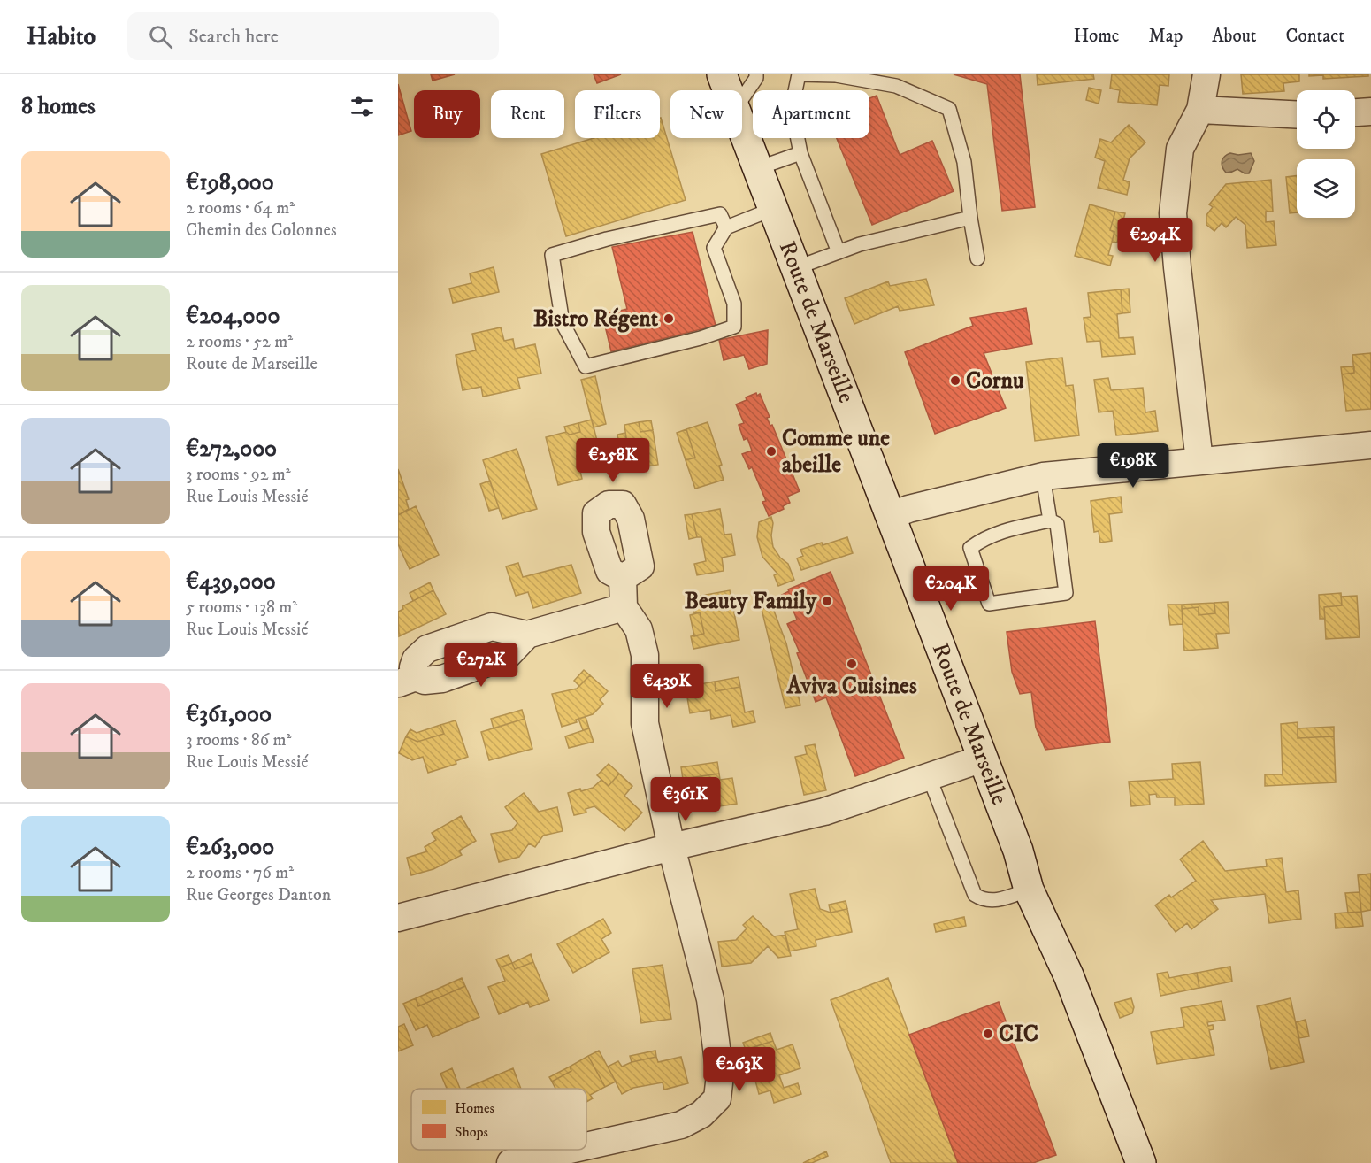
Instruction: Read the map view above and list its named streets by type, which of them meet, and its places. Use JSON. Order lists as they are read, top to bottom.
{
  "streets": {
    "main road": ["Route de Marseille"]
  },
  "places": [
    "Bistro Régent",
    "Cornu",
    "Comme une abeille",
    "Beauty Family",
    "Aviva Cuisines",
    "CIC"
  ],
  "legend": ["Homes", "Shops"],
  "page": {
    "header": "Habito",
    "search": "Search here",
    "nav": [
      "Home",
      "Map",
      "About",
      "Contact"
    ],
    "heading": "8 homes",
    "chip": [
      "Buy",
      "Rent",
      "Filters",
      "New",
      "Apartment"
    ],
    "list": [
      {
        "name": "€198,000",
        "note": "2 rooms · 64 m² · Chemin des Colonnes"
      },
      {
        "name": "€204,000",
        "note": "2 rooms · 52 m² · Route de Marseille"
      },
      {
        "name": "€272,000",
        "note": "3 rooms · 92 m² · Rue Louis Messié"
      },
      {
        "name": "€439,000",
        "note": "5 rooms · 138 m² · Rue Louis Messié"
      },
      {
        "name": "€361,000",
        "note": "3 rooms · 86 m² · Rue Louis Messié"
      },
      {
        "name": "€263,000",
        "note": "2 rooms · 76 m² · Rue Georges Danton"
      }
    ],
    "price": [
      "€294K",
      "€258K",
      "€198K",
      "€204K",
      "€272K",
      "€439K",
      "€361K",
      "€263K"
    ]
  }
}
